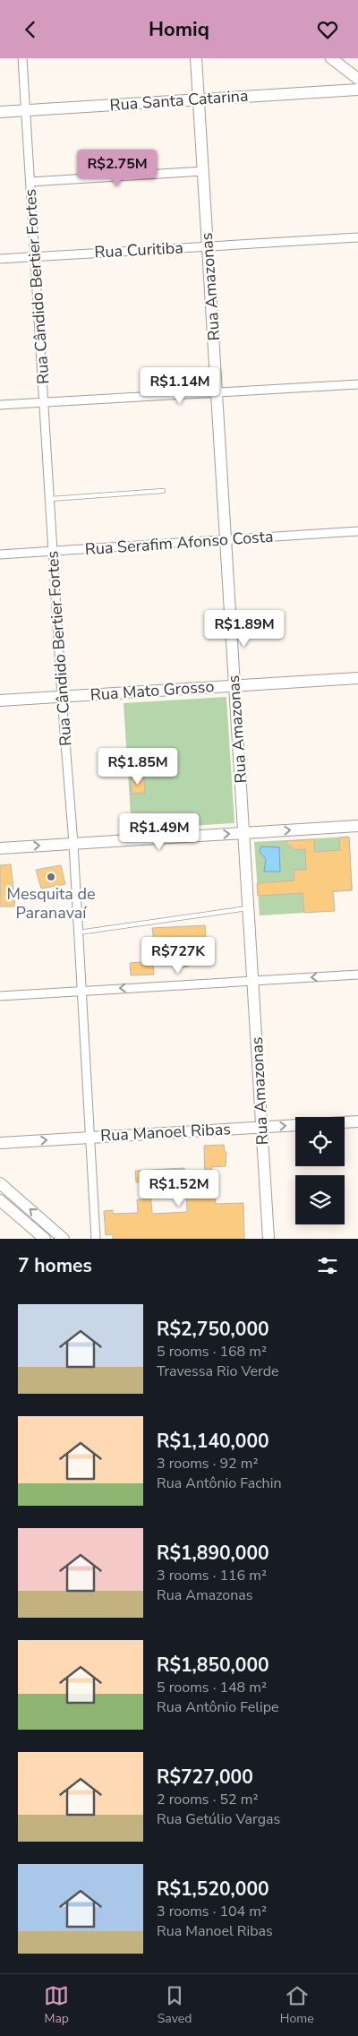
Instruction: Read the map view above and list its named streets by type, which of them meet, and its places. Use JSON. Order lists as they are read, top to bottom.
{
  "streets": {
    "street": [
      "Rua Santa Catarina",
      "Rua Curitiba",
      "Rua Cândido Bertier Fortes",
      "Rua Amazonas",
      "Rua Serafim Afonso Costa",
      "Rua Mato Grosso",
      "Rua Manoel Ribas"
    ]
  },
  "crossings": [
    ["Rua Santa Catarina", "Rua Cândido Bertier Fortes"],
    ["Rua Santa Catarina", "Rua Amazonas"],
    ["Rua Curitiba", "Rua Cândido Bertier Fortes"],
    ["Rua Curitiba", "Rua Amazonas"],
    ["Rua Cândido Bertier Fortes", "Rua Serafim Afonso Costa"],
    ["Rua Cândido Bertier Fortes", "Rua Mato Grosso"],
    ["Rua Cândido Bertier Fortes", "Rua Manoel Ribas"],
    ["Rua Amazonas", "Rua Serafim Afonso Costa"],
    ["Rua Amazonas", "Rua Mato Grosso"],
    ["Rua Amazonas", "Rua Manoel Ribas"]
  ],
  "one_way": ["Rua Manoel Ribas"],
  "places": ["Mesquita de Paranavaí"],
  "page": {
    "header": "Homiq",
    "price": [
      "R$2.75M",
      "R$1.14M",
      "R$1.89M",
      "R$1.85M",
      "R$1.49M",
      "R$727K",
      "R$1.52M"
    ],
    "heading": "7 homes",
    "list": [
      {
        "name": "R$2,750,000",
        "note": "5 rooms · 168 m² · Travessa Rio Verde"
      },
      {
        "name": "R$1,140,000",
        "note": "3 rooms · 92 m² · Rua Antônio Fachin"
      },
      {
        "name": "R$1,890,000",
        "note": "3 rooms · 116 m² · Rua Amazonas"
      },
      {
        "name": "R$1,850,000",
        "note": "5 rooms · 148 m² · Rua Antônio Felipe"
      },
      {
        "name": "R$727,000",
        "note": "2 rooms · 52 m² · Rua Getúlio Vargas"
      },
      {
        "name": "R$1,520,000",
        "note": "3 rooms · 104 m² · Rua Manoel Ribas"
      }
    ],
    "tabs": ["Map", "Saved", "Home"]
  }
}
